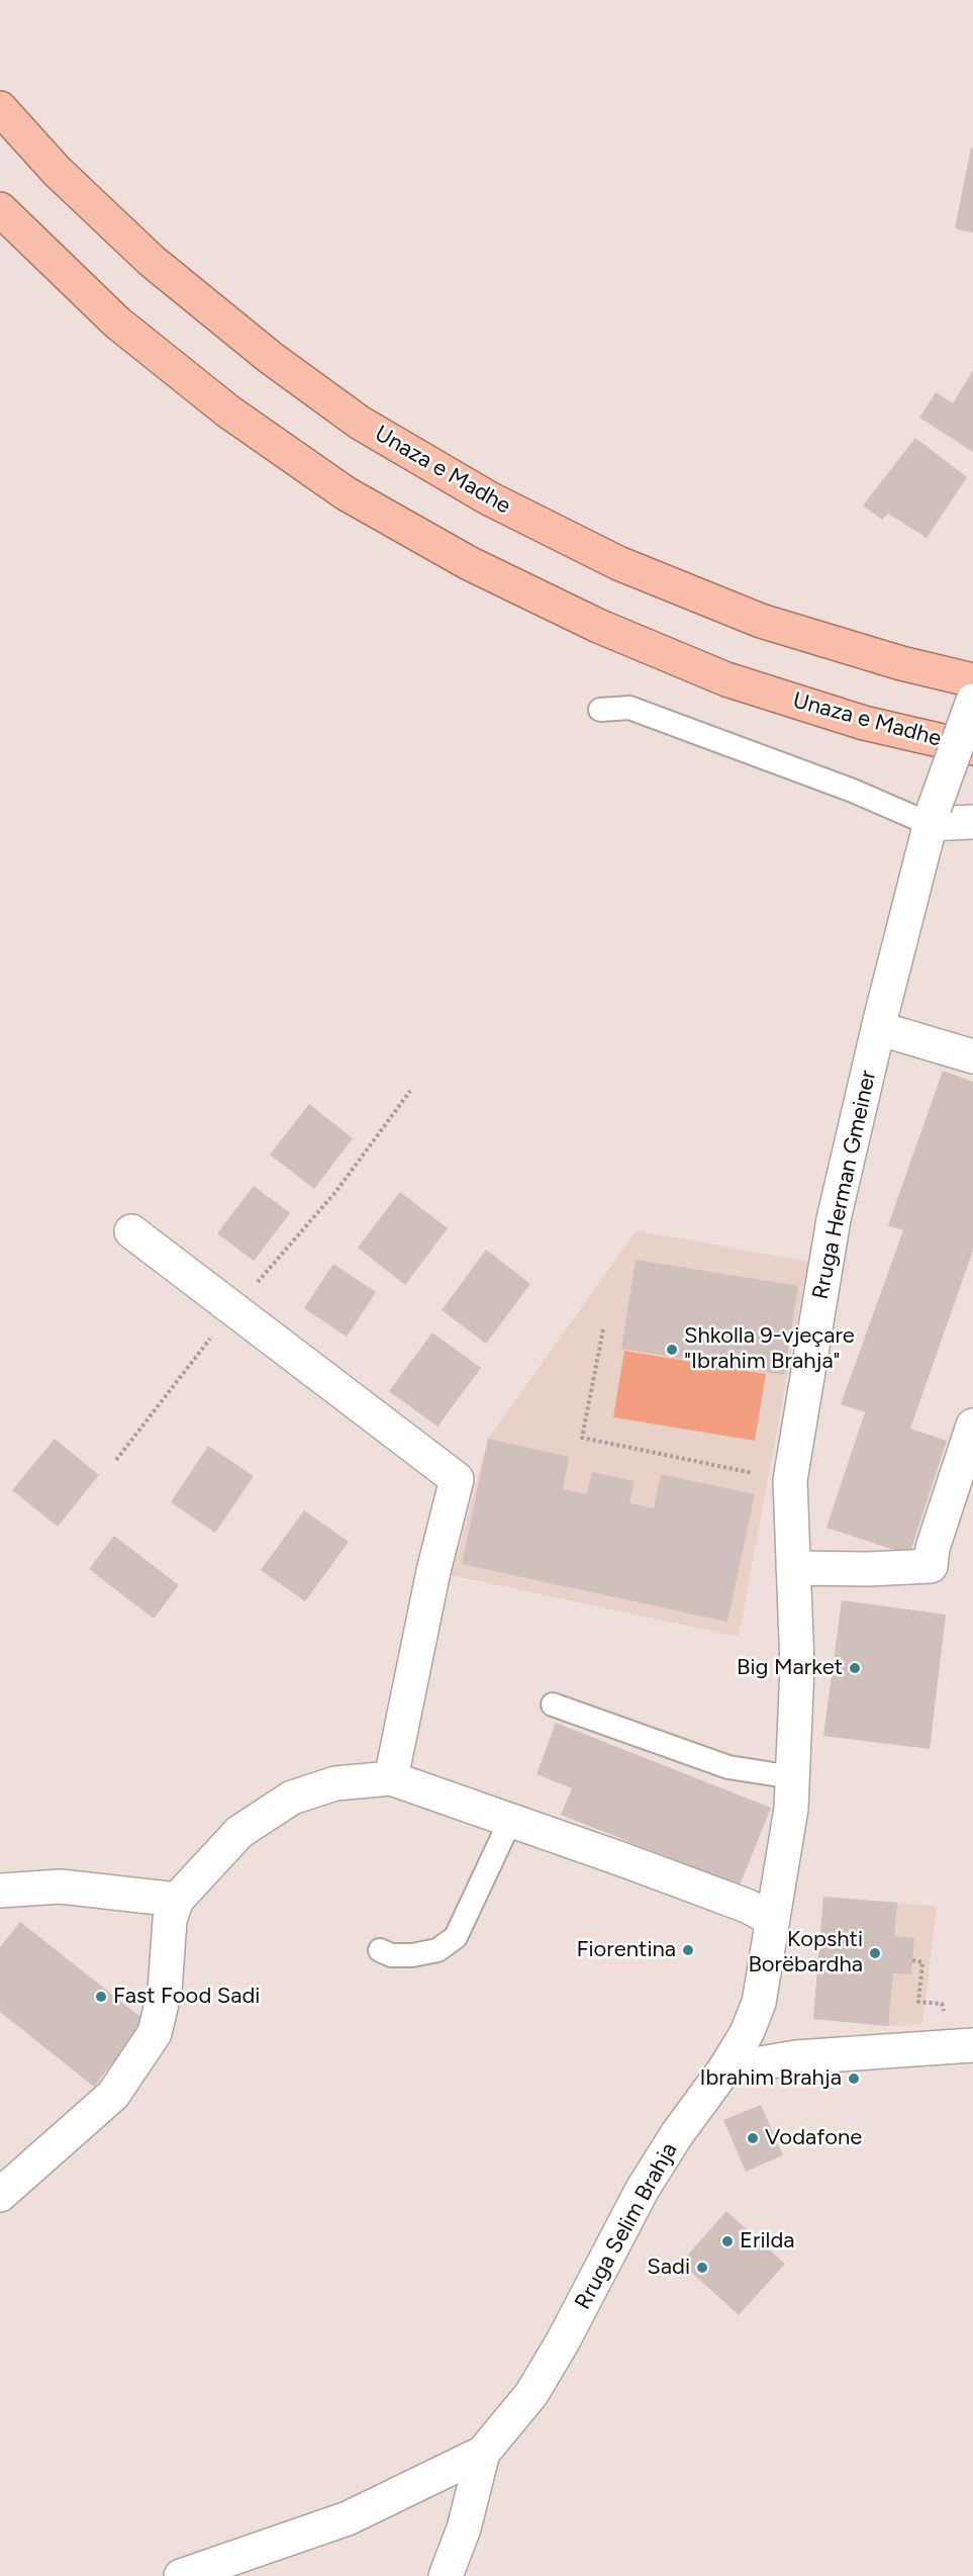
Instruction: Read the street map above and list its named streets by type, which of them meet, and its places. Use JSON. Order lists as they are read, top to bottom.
{
  "streets": {
    "highway": ["Unaza e Madhe"],
    "street": ["Rruga Herman Gmeiner", "Rruga Selim Brahja"]
  },
  "crossings": [
    ["Rruga Herman Gmeiner", "Rruga Selim Brahja"]
  ],
  "places": [
    "Shkolla 9-vjeçare \"Ibrahim Brahja\"",
    "Big Market",
    "Fiorentina",
    "Kopshti Borëbardha",
    "Fast Food Sadi",
    "Ibrahim Brahja",
    "Vodafone",
    "Erilda",
    "Sadi"
  ]
}
